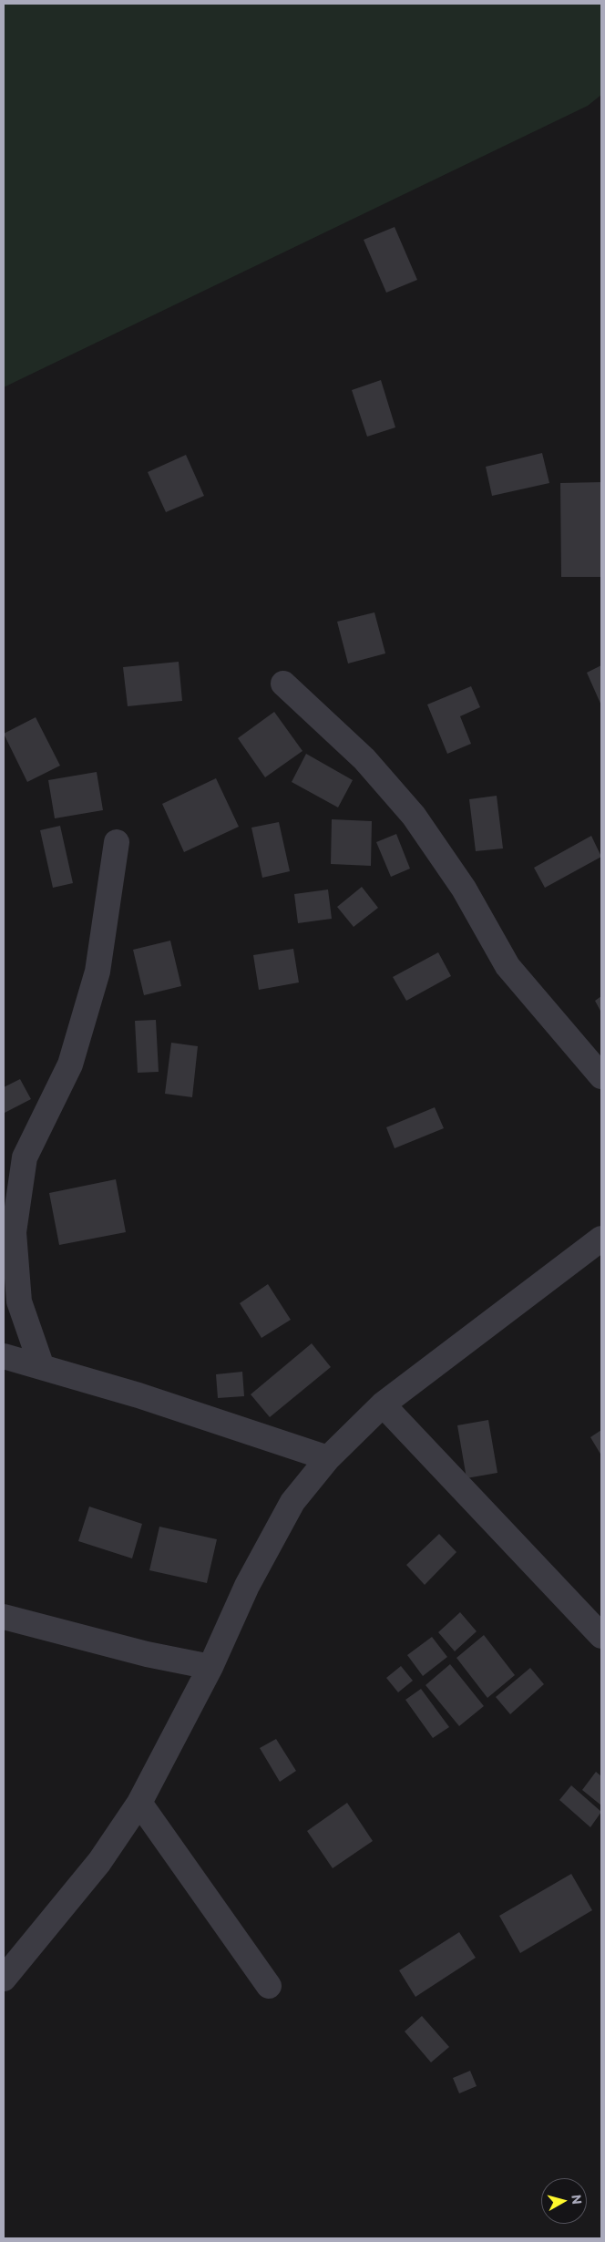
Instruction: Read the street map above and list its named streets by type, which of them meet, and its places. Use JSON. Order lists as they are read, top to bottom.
{
  "north": "right"
}
